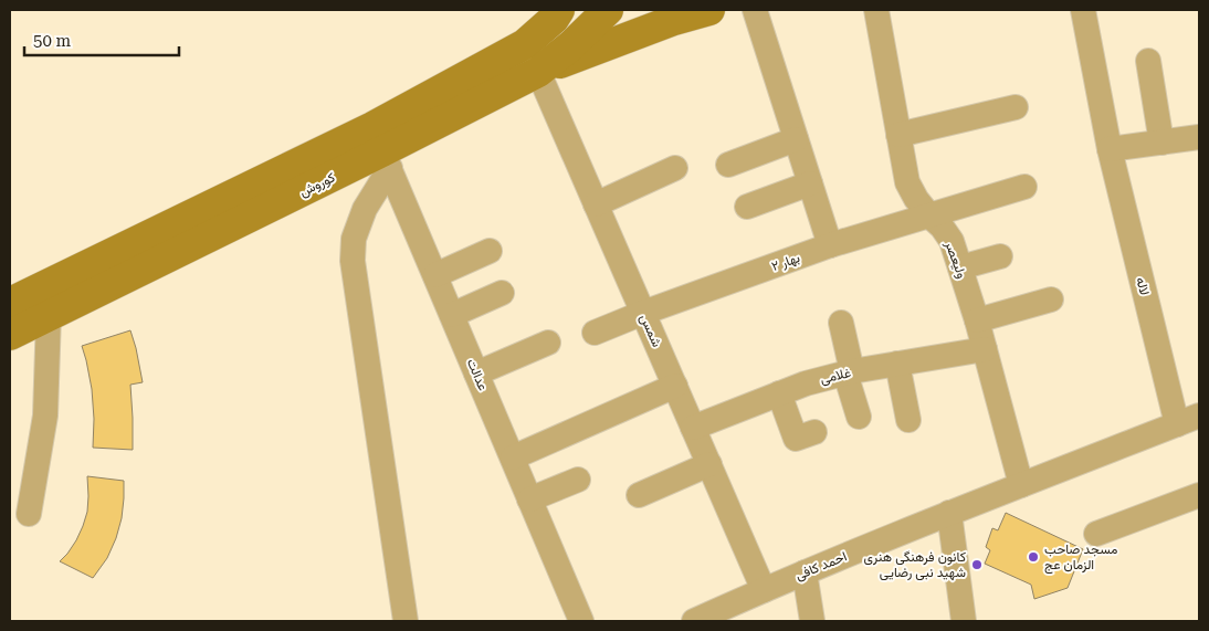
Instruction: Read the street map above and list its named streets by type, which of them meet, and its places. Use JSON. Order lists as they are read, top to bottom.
{
  "streets": {
    "main road": ["کوروش"],
    "street": [
      "ولیعصر",
      "بهار ۲",
      "لاله",
      "شمس",
      "عدالت",
      "غلامی",
      "احمد کافی"
    ]
  },
  "crossings": [
    ["کوروش", "شمس"],
    ["کوروش", "عدالت"],
    ["ولیعصر", "بهار ۲"],
    ["ولیعصر", "غلامی"],
    ["ولیعصر", "احمد کافی"],
    ["بهار ۲", "شمس"],
    ["لاله", "احمد کافی"],
    ["شمس", "غلامی"],
    ["شمس", "احمد کافی"]
  ],
  "places": ["مسجد صاحب الزمان عج", "کانون فرهنگی هنری شهید نبی رضایی"],
  "scale_bar": "50 m"
}
